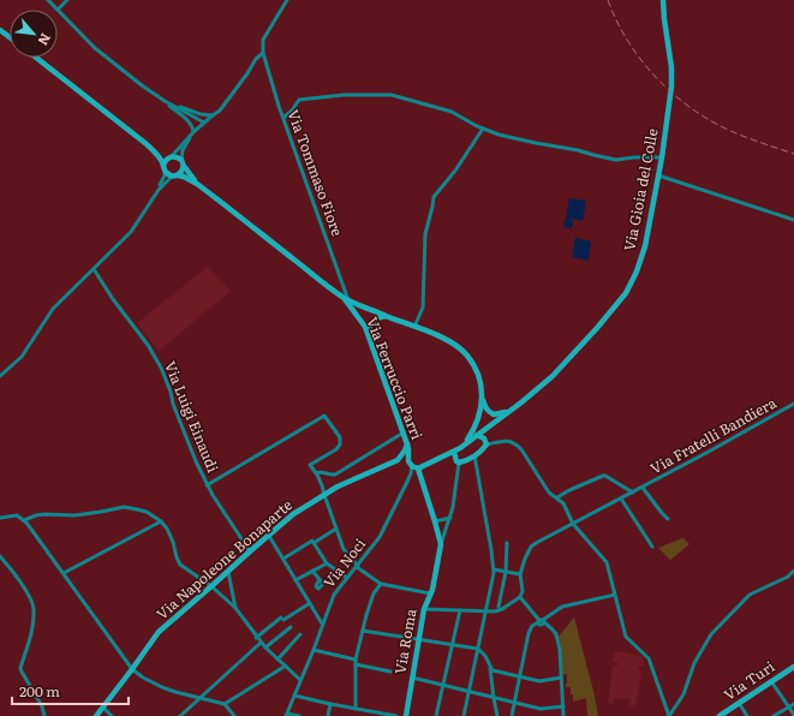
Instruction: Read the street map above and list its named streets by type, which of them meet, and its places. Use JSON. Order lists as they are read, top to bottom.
{
  "streets": {
    "main road": [
      "Via Gioia del Colle",
      "Via Ferruccio Parri",
      "Via Napoleone Bonaparte",
      "Via Roma",
      "Via Turi"
    ],
    "street": [
      "Via Tommaso Fiore",
      "Via Luigi Einaudi",
      "Via Fratelli Bandiera",
      "Via Noci"
    ]
  },
  "crossings": [
    ["Via Tommaso Fiore", "Via Ferruccio Parri"],
    ["Via Ferruccio Parri", "Via Noci"],
    ["Via Luigi Einaudi", "Via Napoleone Bonaparte"]
  ],
  "scale_bar": "200 m",
  "north": "bottom right"
}
